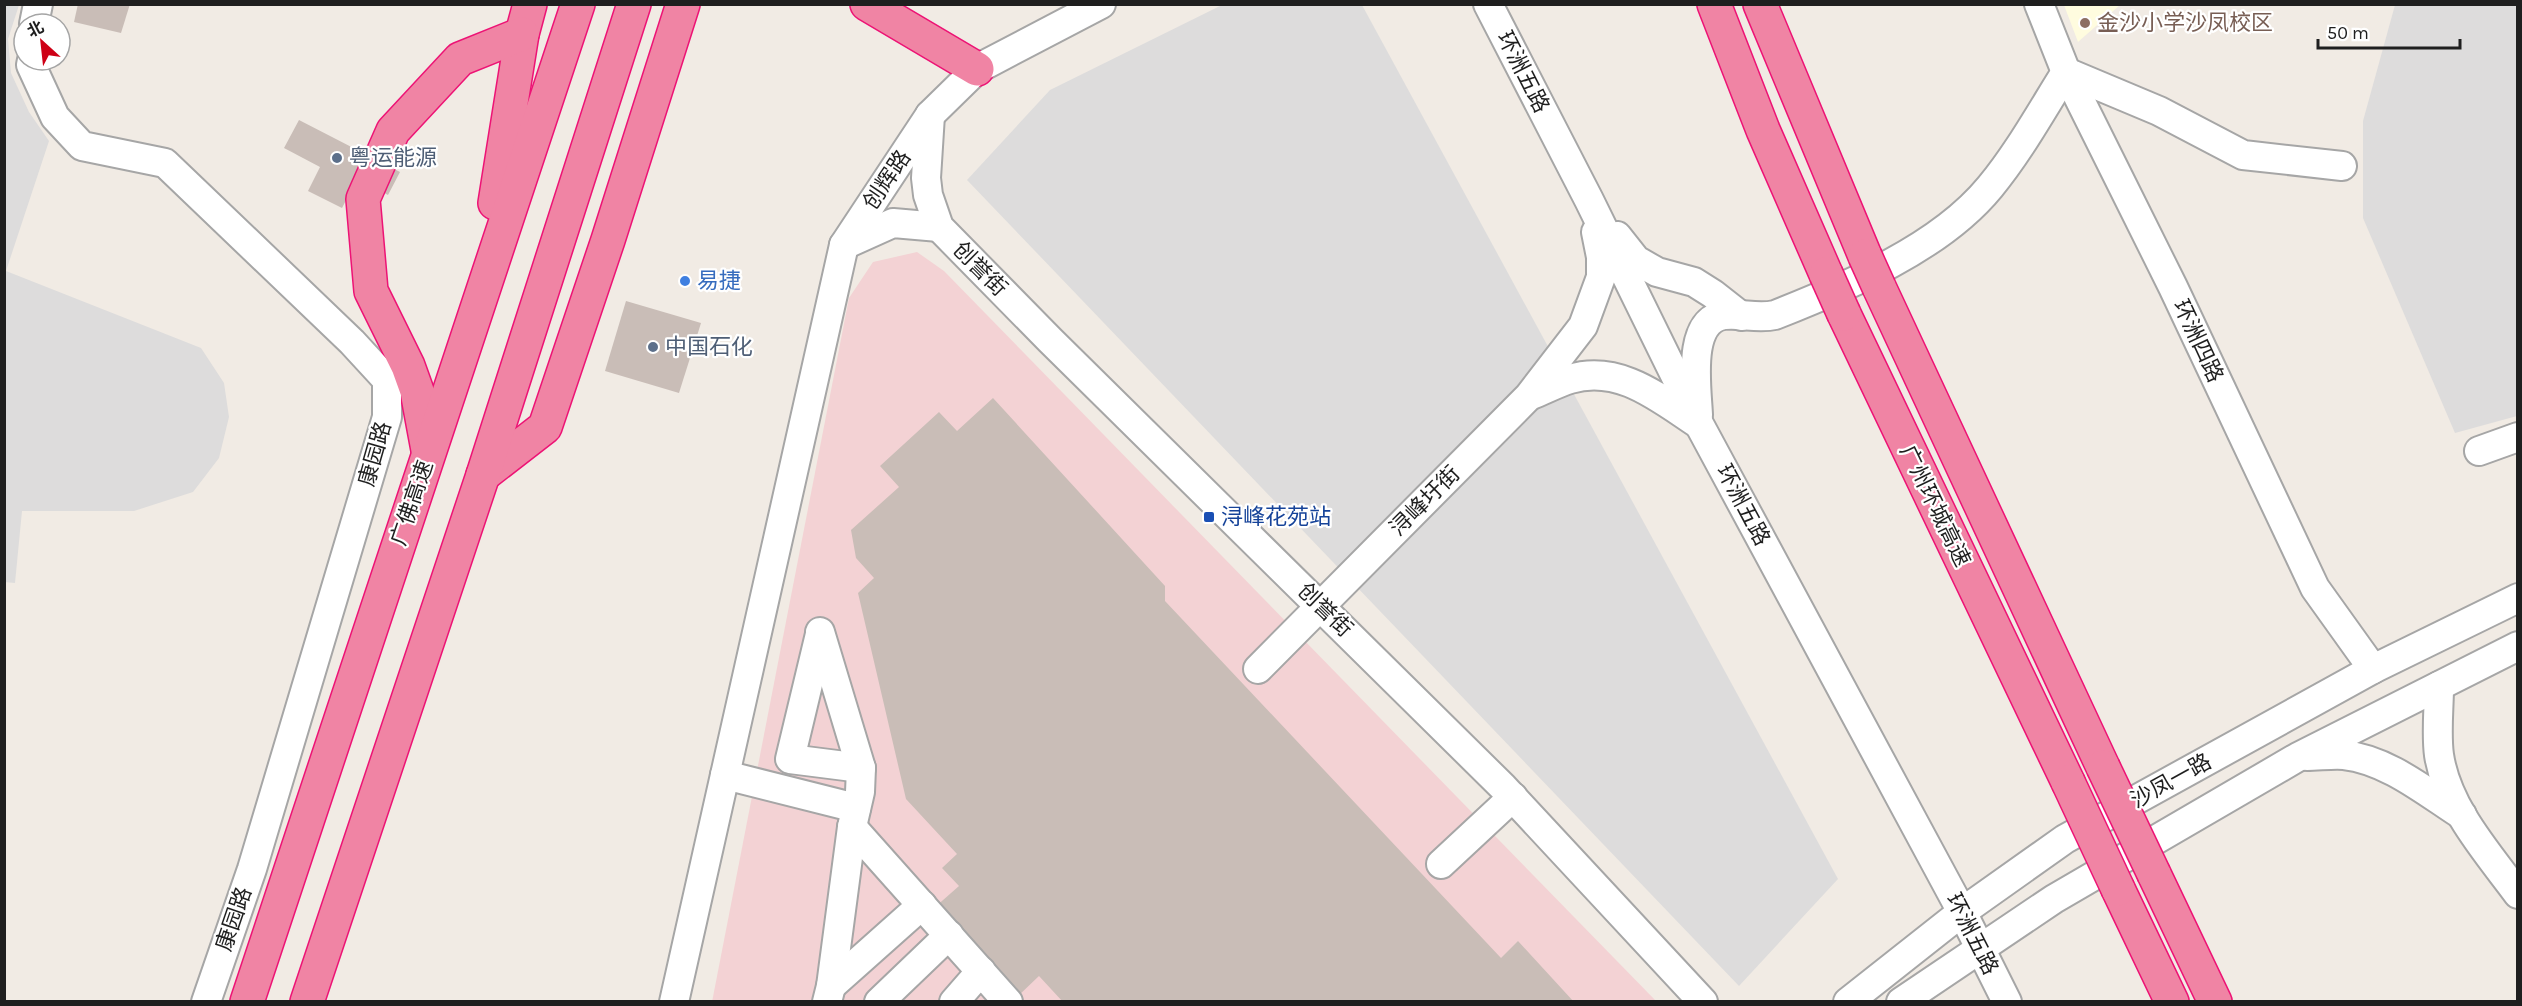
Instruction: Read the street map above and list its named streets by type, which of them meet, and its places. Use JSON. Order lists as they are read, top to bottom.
{
  "streets": {
    "highway": ["广佛高速", "广州环城高速"],
    "street": [
      "环洲五路",
      "创辉路",
      "创誉街",
      "环洲四路",
      "康园路",
      "浔峰圩街",
      "沙凤一路"
    ]
  },
  "crossings": [
    ["环洲五路", "浔峰圩街"],
    ["环洲五路", "沙凤一路"],
    ["创誉街", "浔峰圩街"],
    ["环洲四路", "沙凤一路"]
  ],
  "places": {
    "other": [
      "金沙小学沙凤校区",
      "粤运能源",
      "易捷",
      "中国石化"
    ],
    "transit": ["浔峰花苑站"]
  },
  "scale_bar": "50 m",
  "north": "top left"
}
